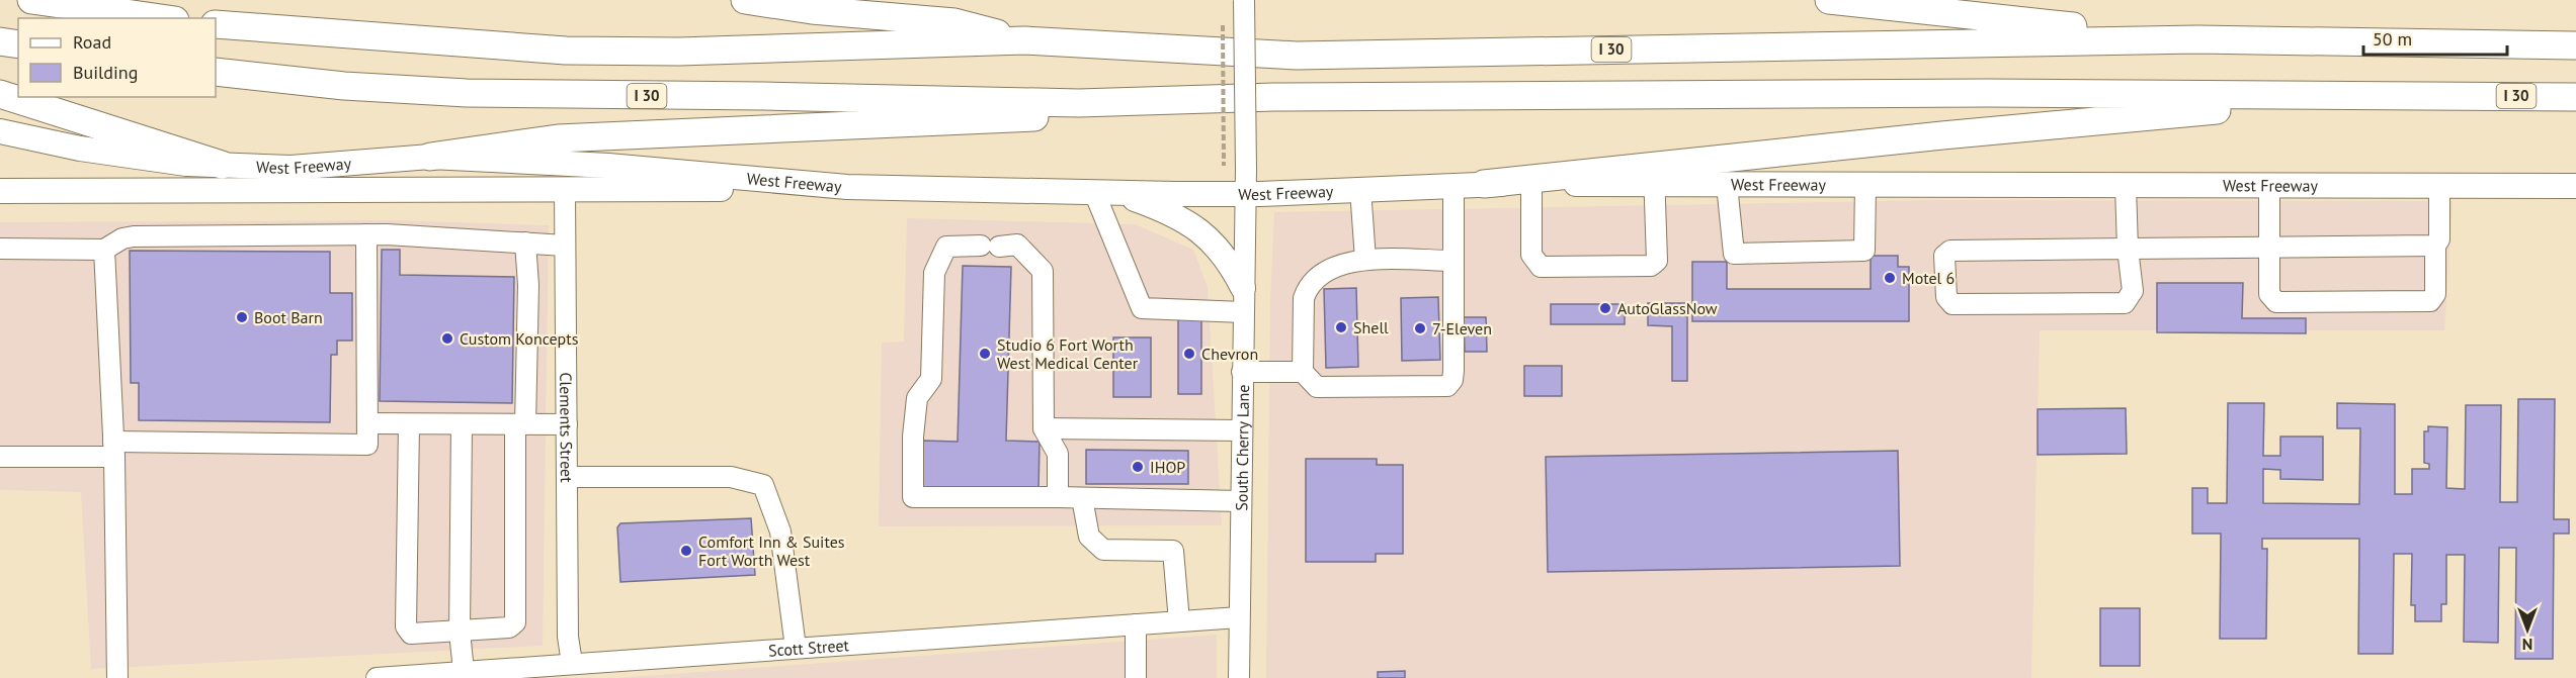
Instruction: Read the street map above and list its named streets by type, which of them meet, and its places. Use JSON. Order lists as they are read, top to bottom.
{
  "streets": {
    "highway": ["I 30"],
    "main road": ["West Freeway"],
    "street": ["Clements Street", "South Cherry Lane", "Scott Street"]
  },
  "crossings": [
    ["West Freeway", "South Cherry Lane"],
    ["Clements Street", "Scott Street"],
    ["South Cherry Lane", "Scott Street"]
  ],
  "places": [
    "Motel 6",
    "AutoGlassNow",
    "Boot Barn",
    "Shell",
    "7-Eleven",
    "Custom Koncepts",
    "Studio 6 Fort Worth West Medical Center",
    "Chevron",
    "IHOP",
    "Comfort Inn & Suites Fort Worth West"
  ],
  "legend": ["Road", "Building"],
  "scale_bar": "50 m",
  "north": "bottom"
}
